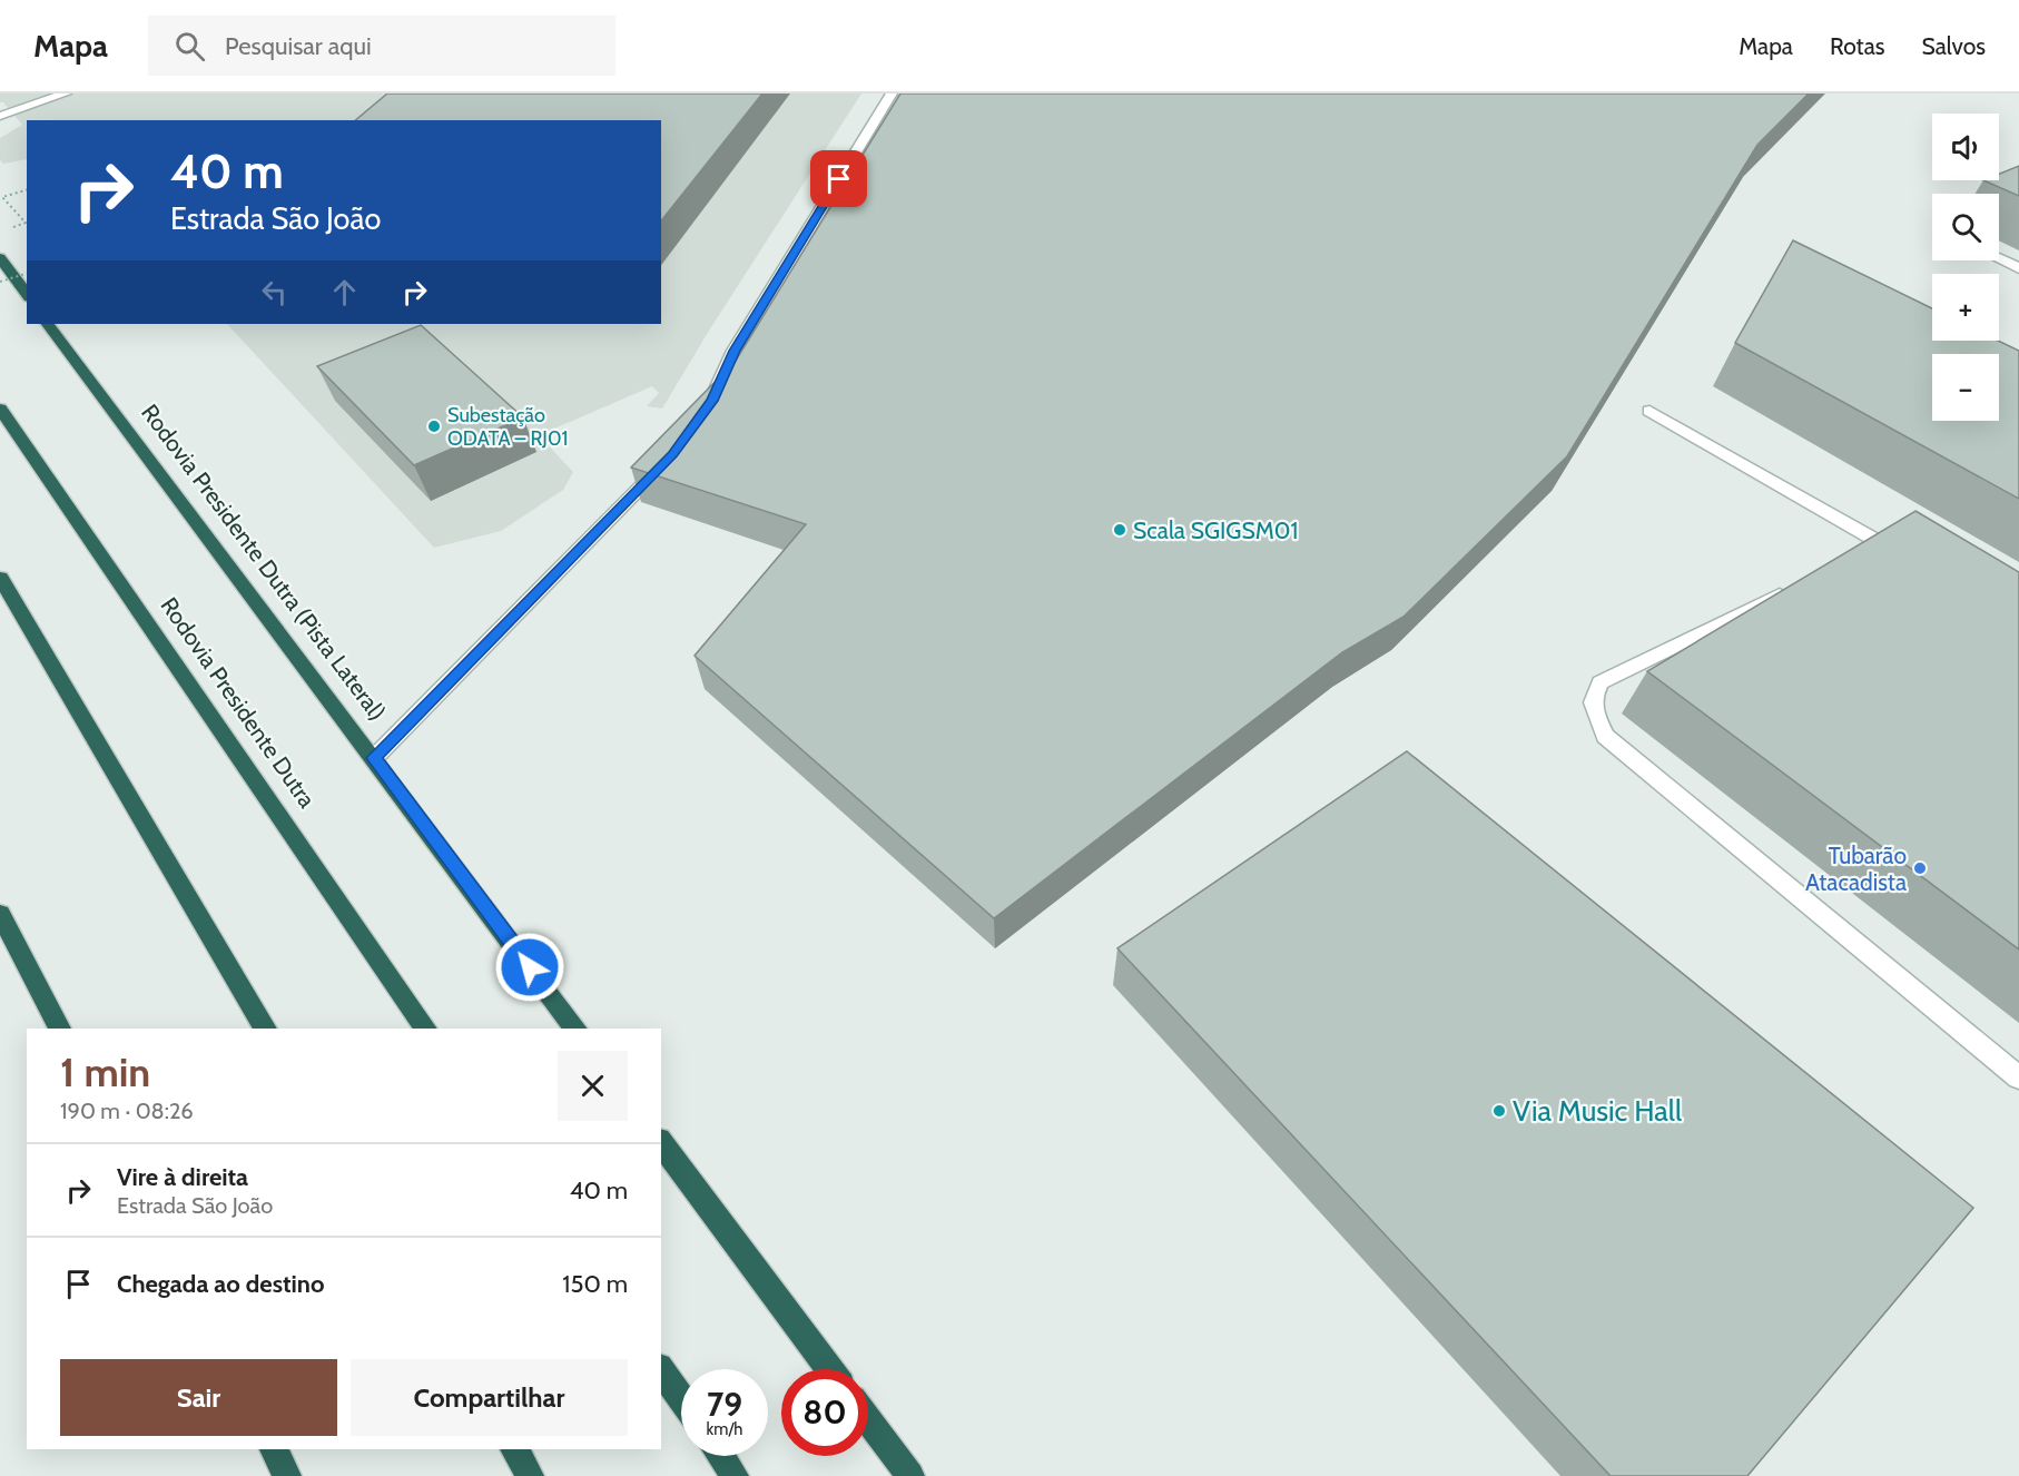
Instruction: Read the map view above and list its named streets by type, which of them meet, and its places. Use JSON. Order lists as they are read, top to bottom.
{
  "streets": {
    "highway": ["Rodovia Presidente Dutra (Pista Lateral)", "Rodovia Presidente Dutra"]
  },
  "places": [
    "Subestação ODATA – RJ01",
    "Scala SGIGSM01",
    "Tubarão Atacadista",
    "Via Music Hall"
  ],
  "page": {
    "header": "Mapa",
    "search": "Pesquisar aqui",
    "nav": ["Mapa", "Rotas", "Salvos"],
    "map_buttons": ["+", "−"],
    "turn": ["40 m", "Estrada São João"],
    "heading": ["1 min", "190 m · 08:26"],
    "list": [
      {
        "name": "Vire à direita",
        "note": "Estrada São João",
        "value": "40 m"
      },
      {
        "name": "Chegada ao destino",
        "value": "150 m"
      }
    ],
    "buttons": ["Sair", "Compartilhar"],
    "speed": "79 km/h",
    "limit": "80"
  }
}
